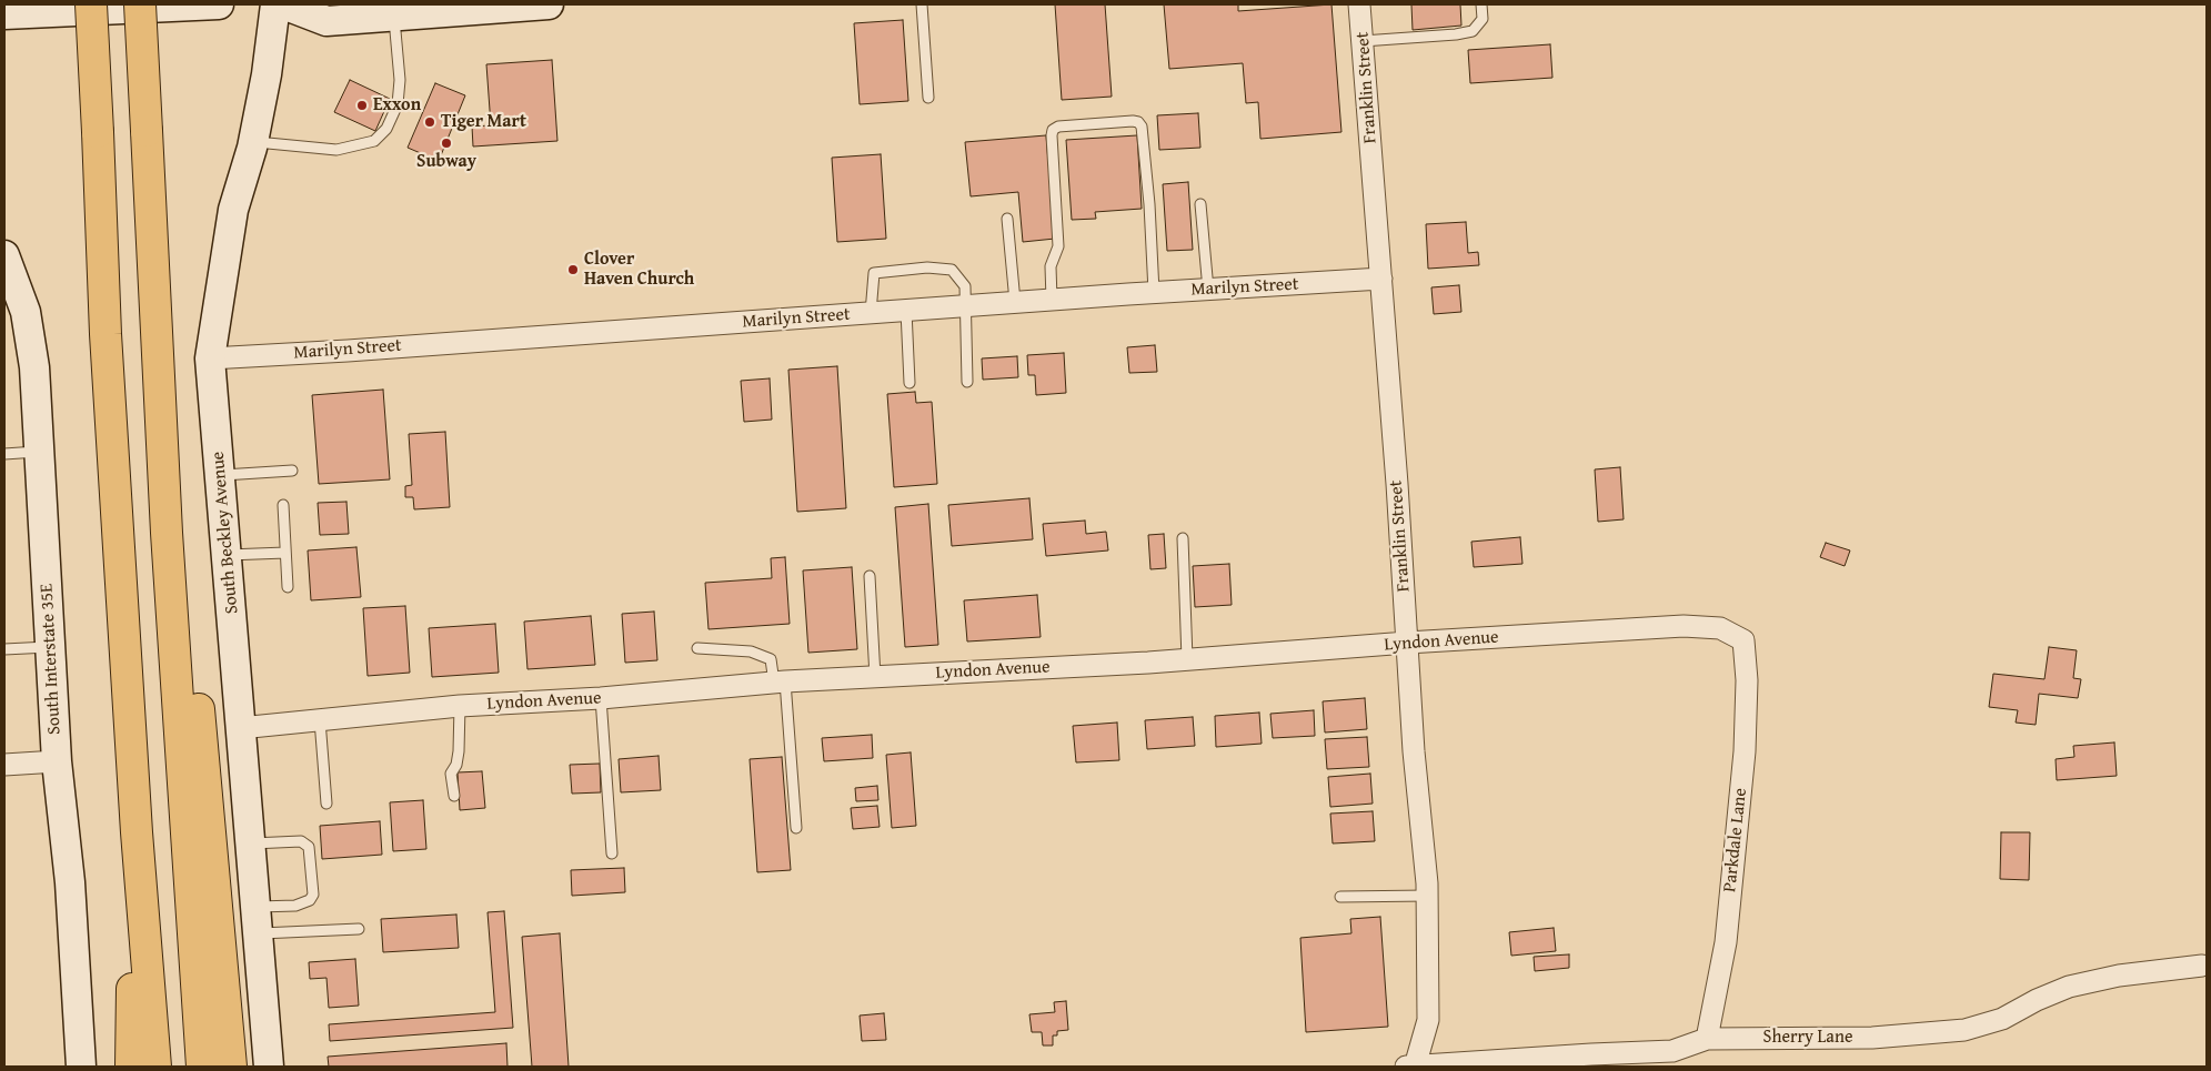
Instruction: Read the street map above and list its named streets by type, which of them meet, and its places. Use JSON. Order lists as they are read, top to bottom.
{
  "streets": {
    "main road": ["South Beckley Avenue", "South Interstate 35E"],
    "street": [
      "Franklin Street",
      "Marilyn Street",
      "Lyndon Avenue",
      "Parkdale Lane",
      "Sherry Lane"
    ]
  },
  "crossings": [
    ["Franklin Street", "Marilyn Street"],
    ["Franklin Street", "Lyndon Avenue"],
    ["Franklin Street", "Sherry Lane"],
    ["Marilyn Street", "South Beckley Avenue"],
    ["South Beckley Avenue", "Lyndon Avenue"],
    ["Lyndon Avenue", "Parkdale Lane"],
    ["Parkdale Lane", "Sherry Lane"]
  ],
  "places": [
    "Exxon",
    "Tiger Mart",
    "Subway",
    "Clover Haven Church"
  ]
}
